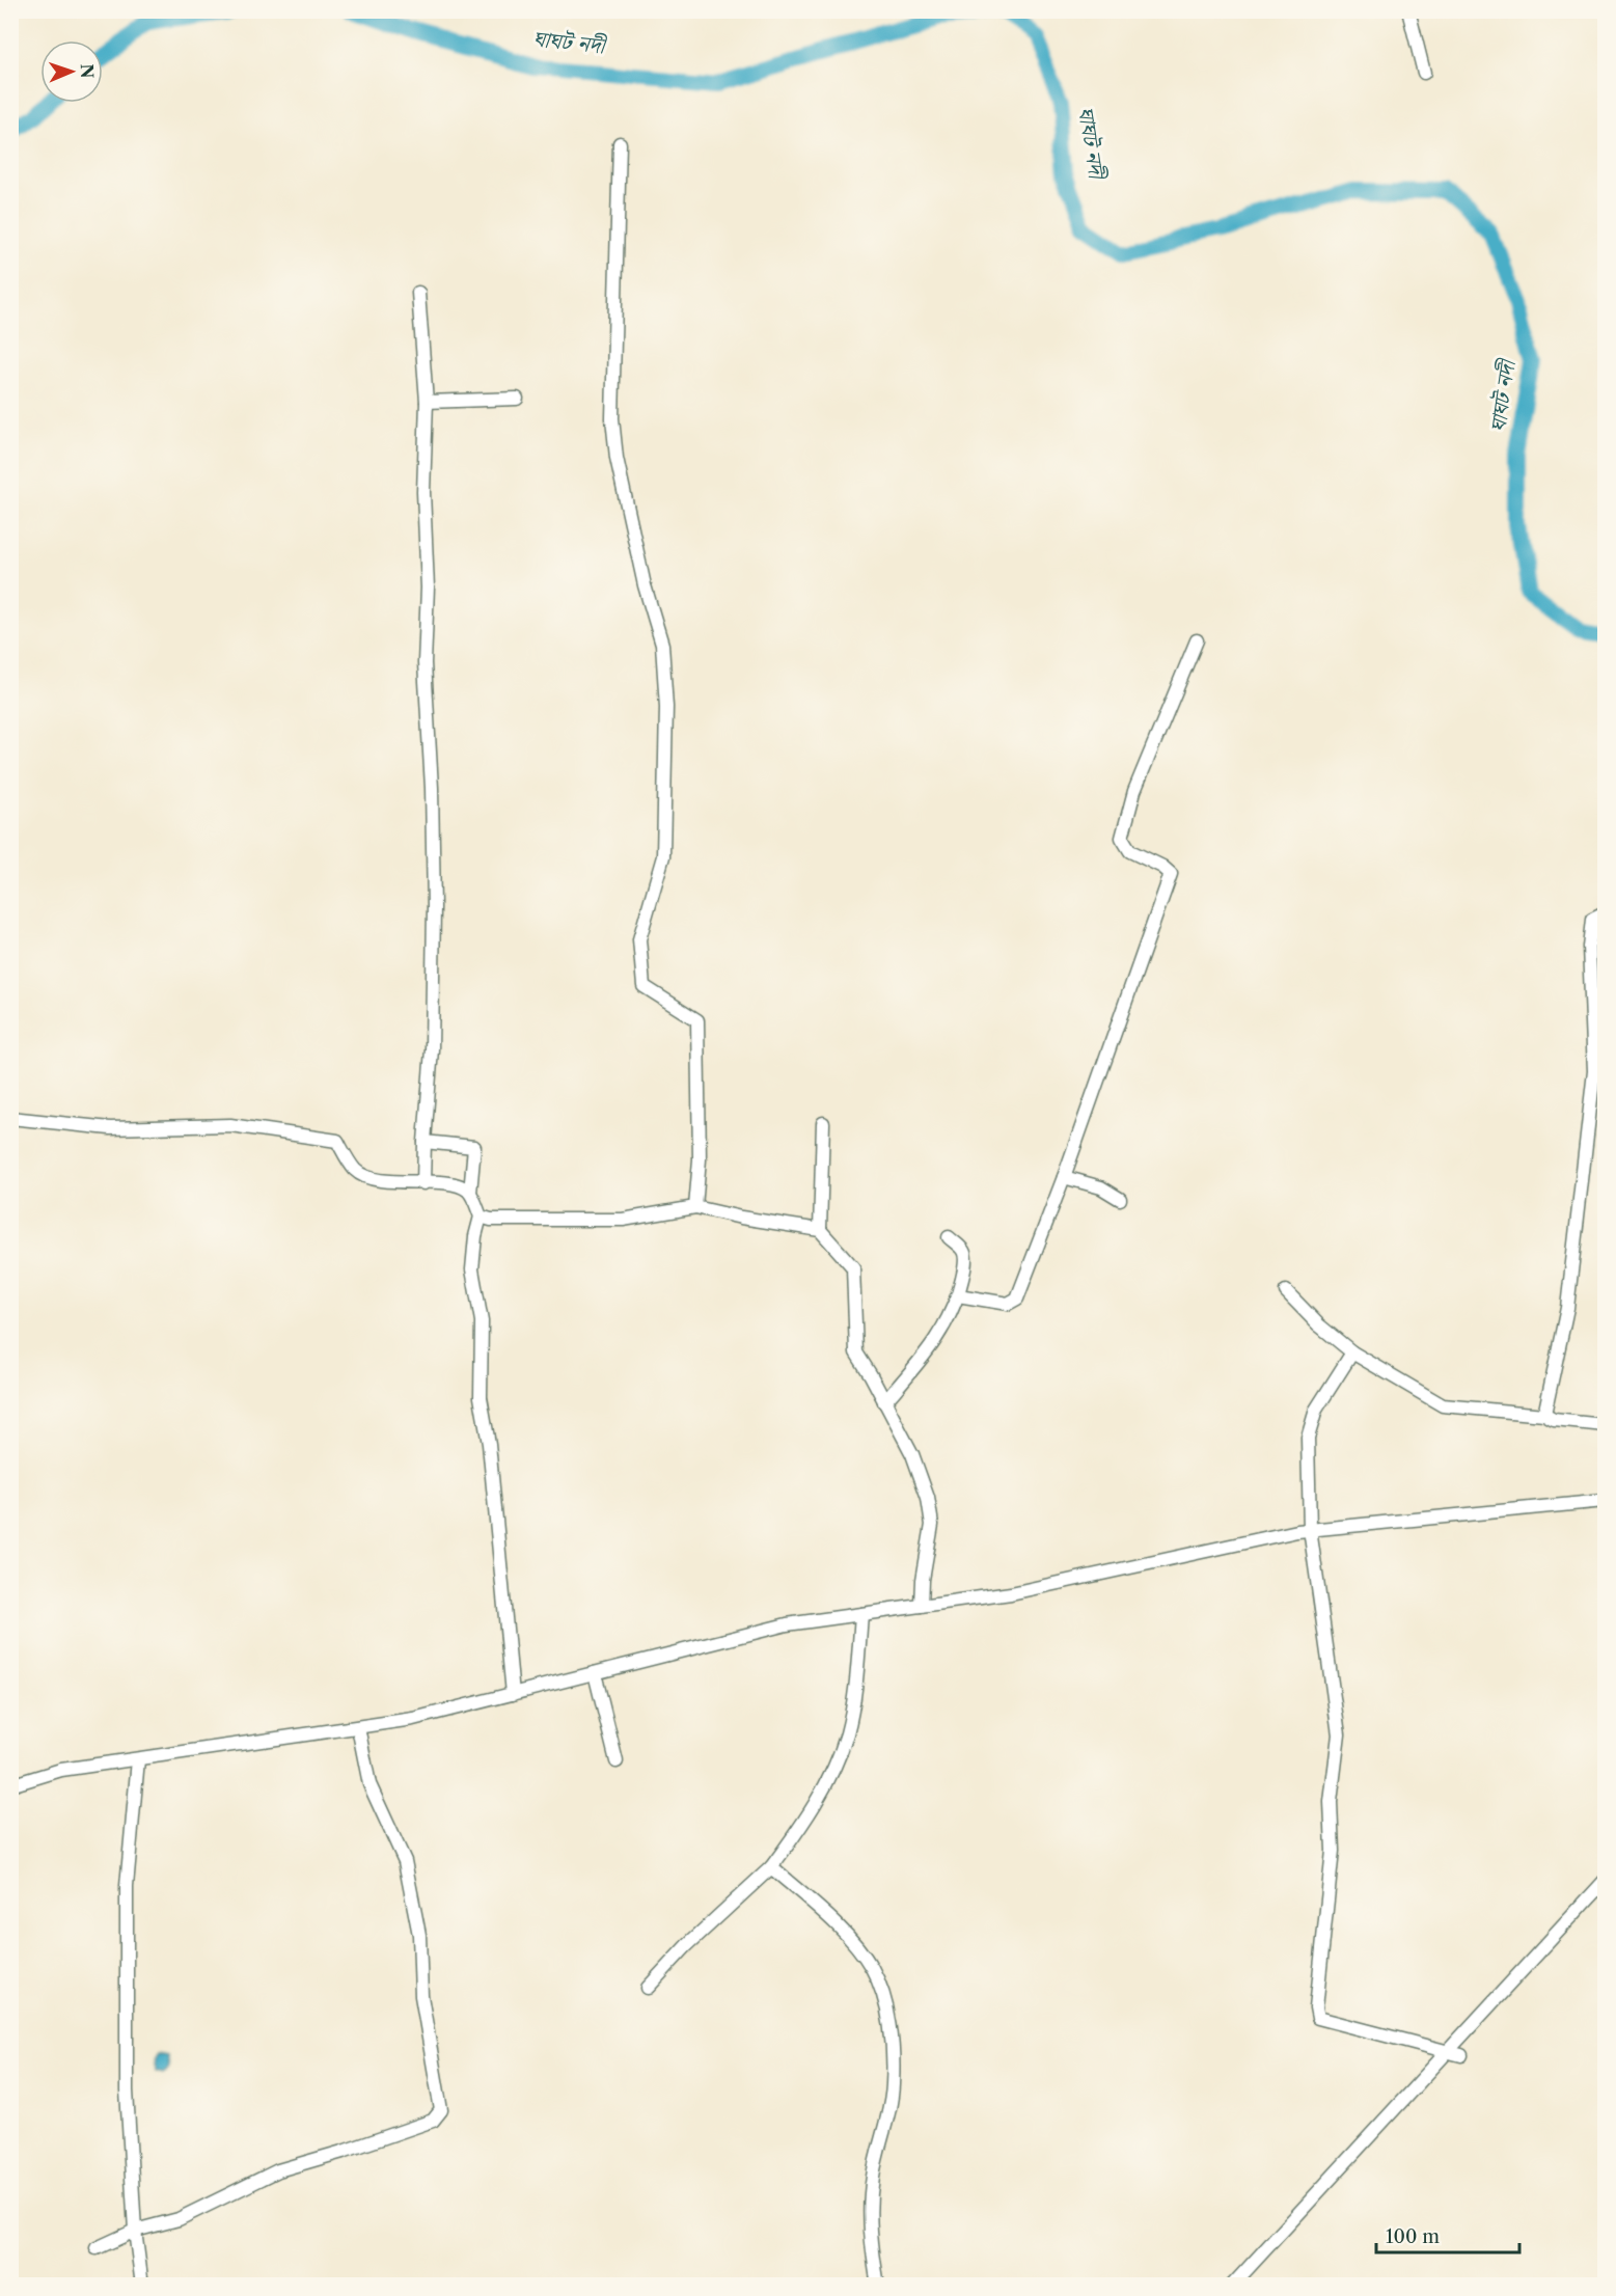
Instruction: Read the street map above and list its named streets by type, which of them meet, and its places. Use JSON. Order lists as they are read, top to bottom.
{
  "water": ["ঘাঘট নদী"],
  "scale_bar": "100 m",
  "north": "right"
}
